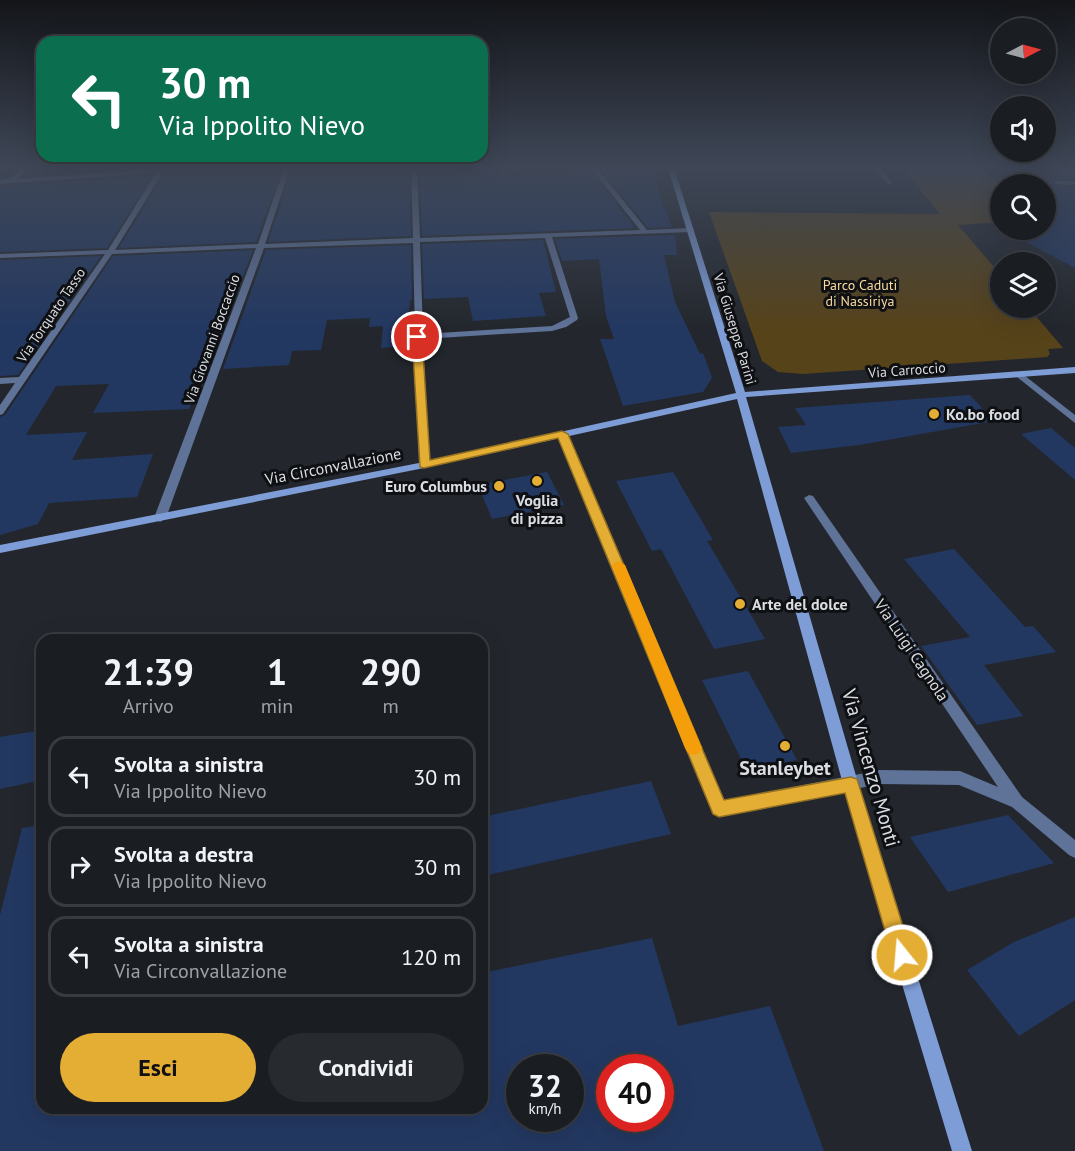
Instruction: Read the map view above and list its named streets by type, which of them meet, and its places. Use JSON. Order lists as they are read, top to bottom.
{
  "streets": {
    "street": [
      "Via Torquato Tasso",
      "Via Giuseppe Parini",
      "Via Giovanni Boccaccio",
      "Via Carroccio",
      "Via Circonvallazione",
      "Via Luigi Cagnola",
      "Via Vincenzo Monti"
    ]
  },
  "crossings": [
    ["Via Giuseppe Parini", "Via Carroccio"],
    ["Via Giuseppe Parini", "Via Circonvallazione"],
    ["Via Giuseppe Parini", "Via Vincenzo Monti"],
    ["Via Giovanni Boccaccio", "Via Circonvallazione"],
    ["Via Carroccio", "Via Circonvallazione"],
    ["Via Carroccio", "Via Vincenzo Monti"],
    ["Via Circonvallazione", "Via Luigi Cagnola"],
    ["Via Circonvallazione", "Via Vincenzo Monti"],
    ["Via Luigi Cagnola", "Via Vincenzo Monti"]
  ],
  "parks": ["Parco Caduti di Nassiriya"],
  "places": [
    "Ko.bo food",
    "Voglia di pizza",
    "Euro Columbus",
    "Arte del dolce",
    "Stanleybet"
  ],
  "north": "right",
  "page": {
    "turn": ["30 m", "Via Ippolito Nievo"],
    "eta": [
      "21:39",
      "Arrivo",
      "1",
      "min",
      "290",
      "m"
    ],
    "list": [
      {
        "name": "Svolta a sinistra",
        "note": "Via Ippolito Nievo",
        "value": "30 m"
      },
      {
        "name": "Svolta a destra",
        "note": "Via Ippolito Nievo",
        "value": "30 m"
      },
      {
        "name": "Svolta a sinistra",
        "note": "Via Circonvallazione",
        "value": "120 m"
      }
    ],
    "buttons": ["Esci", "Condividi"],
    "speed": "32 km/h",
    "limit": "40"
  }
}
